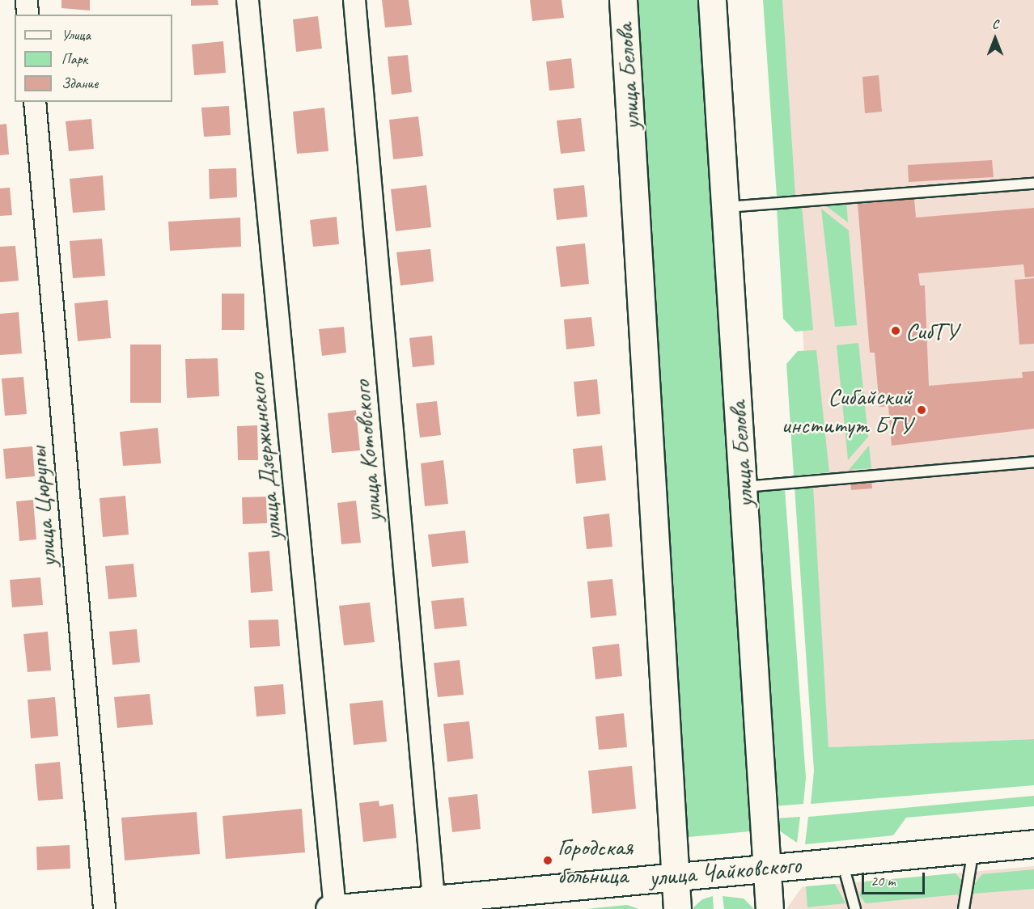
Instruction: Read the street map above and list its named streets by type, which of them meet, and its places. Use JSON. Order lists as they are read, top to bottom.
{
  "streets": {
    "main road": ["улица Белова", "улица Чайковского"],
    "street": ["улица Котовского", "улица Дзержинского", "улица Цюрупы"]
  },
  "crossings": [
    ["улица Белова", "улица Чайковского"],
    ["улица Котовского", "улица Чайковского"],
    ["улица Дзержинского", "улица Чайковского"]
  ],
  "places": ["СибГУ", "Сибайский институт БГУ", "Городская больница"],
  "legend": ["Улица", "Парк", "Здание"],
  "scale_bar": "20 m",
  "north": "top"
}
